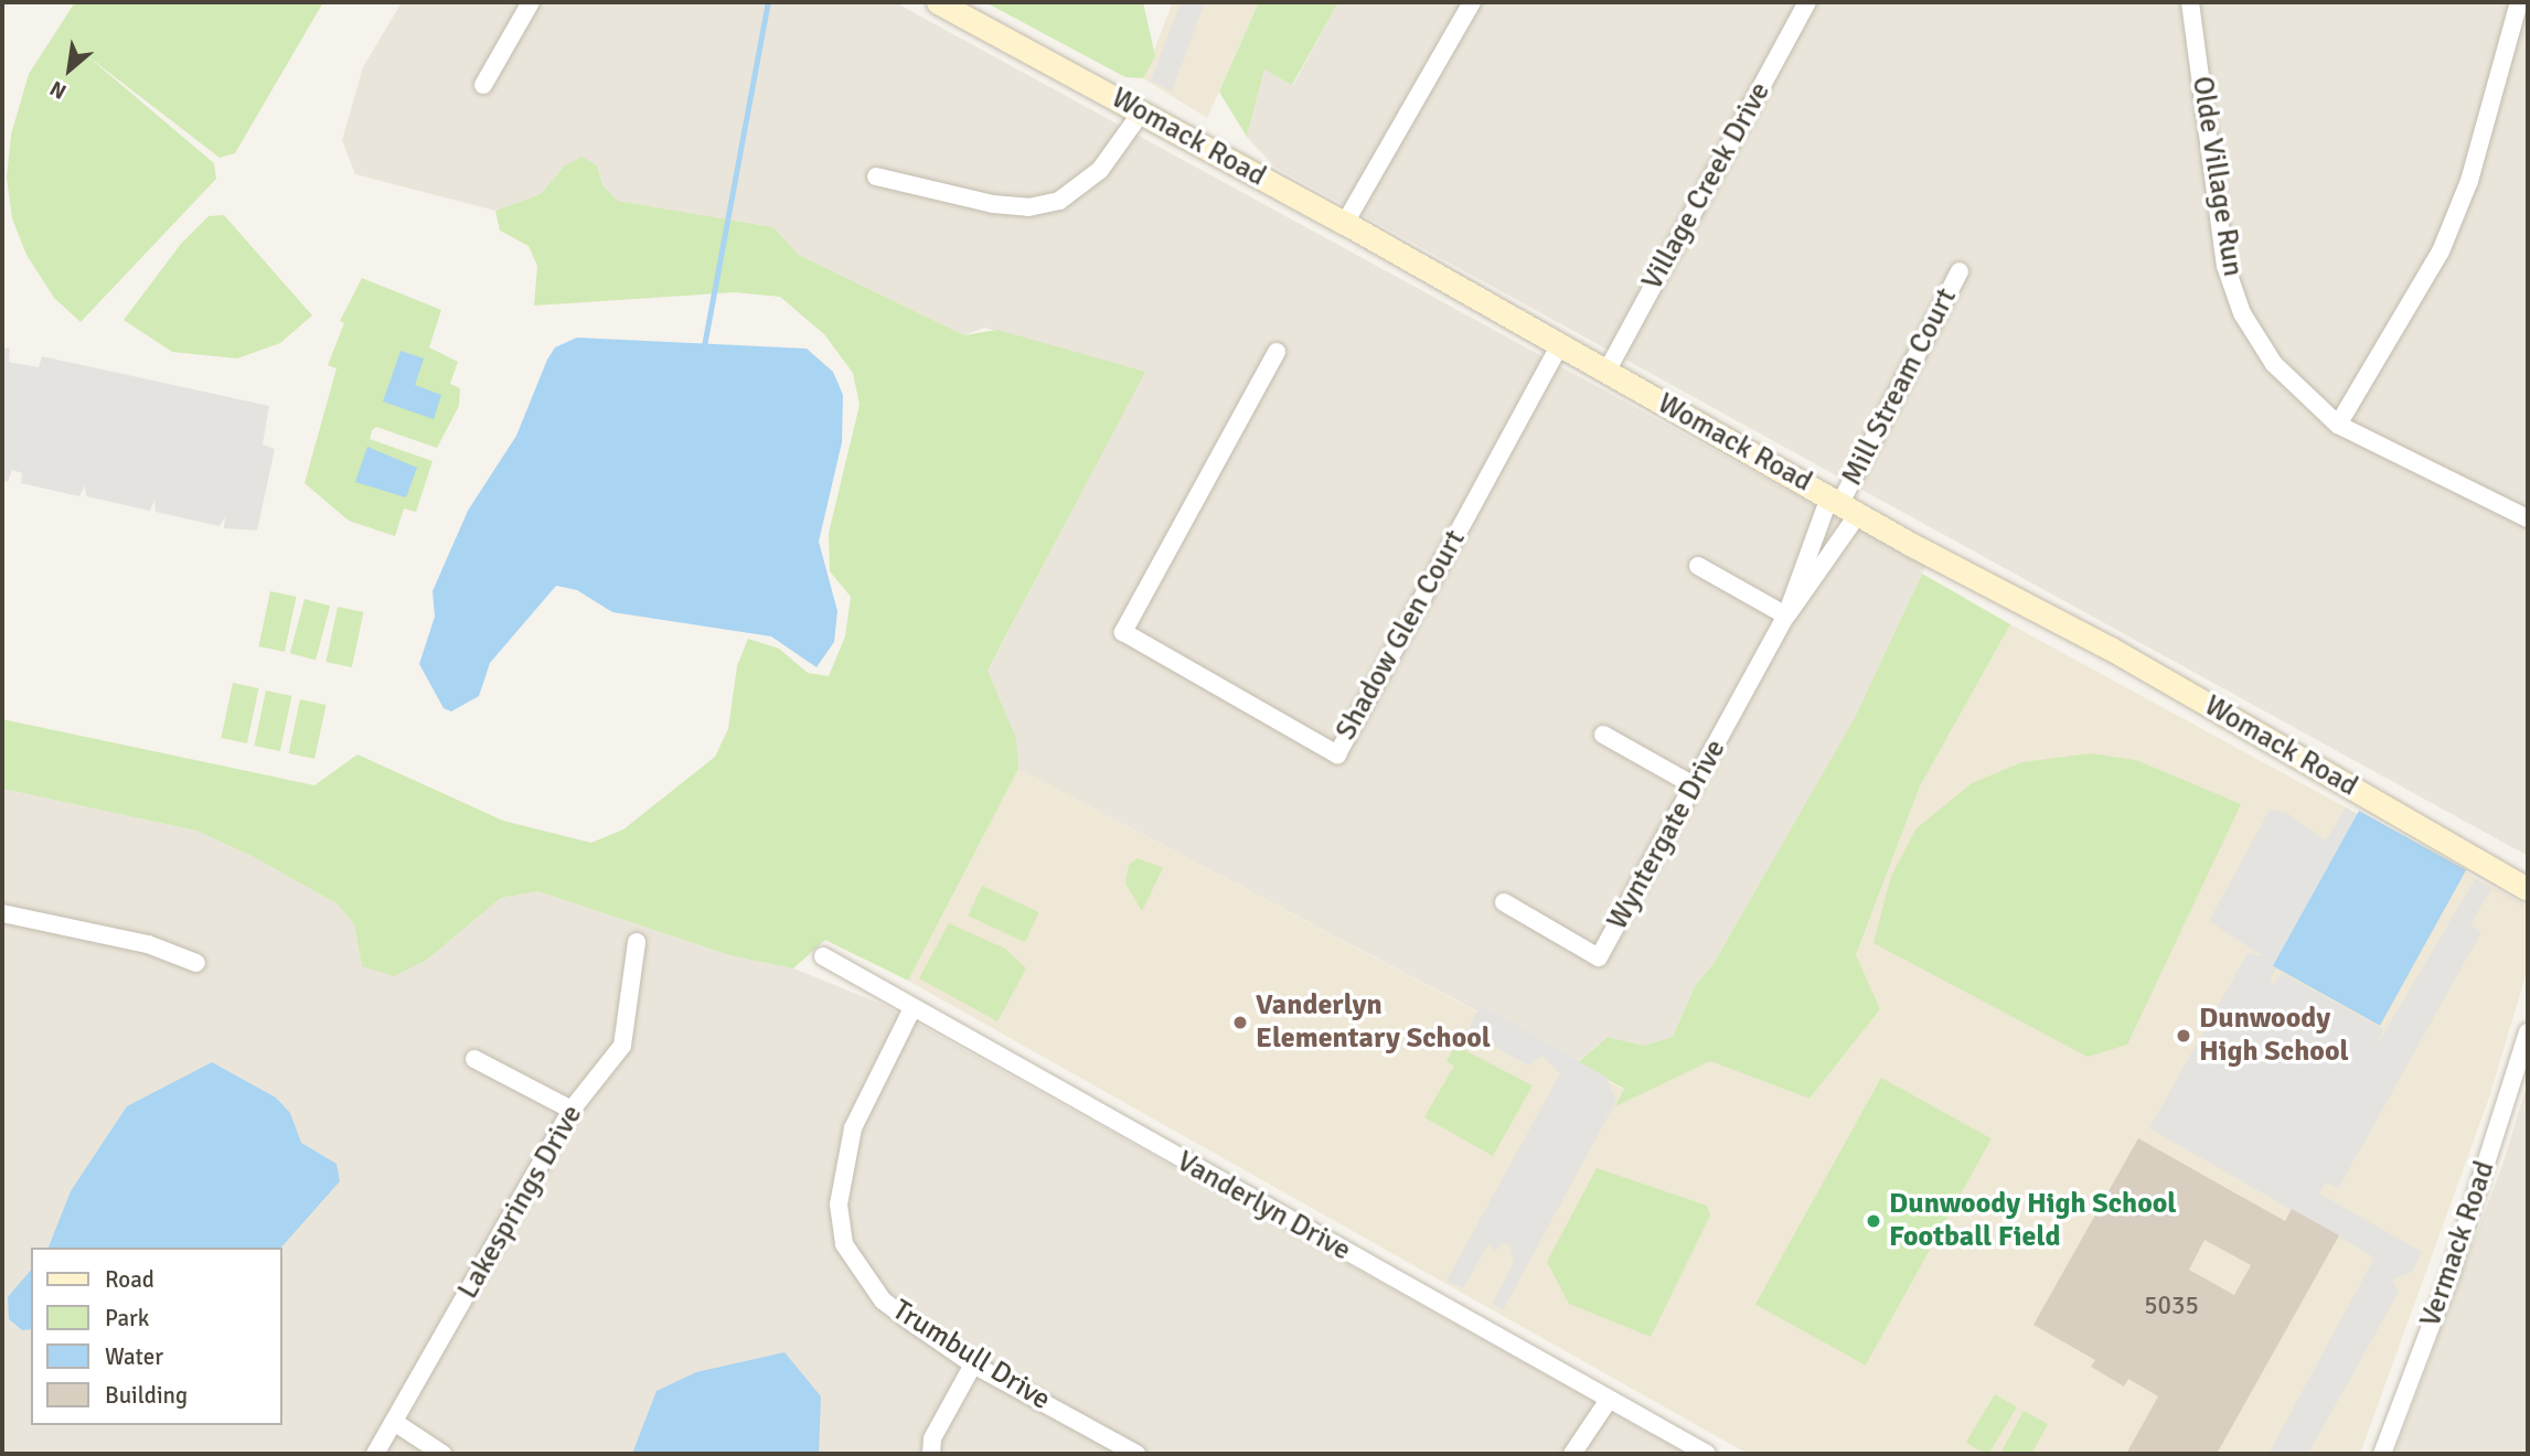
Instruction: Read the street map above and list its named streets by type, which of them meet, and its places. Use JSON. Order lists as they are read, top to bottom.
{
  "streets": {
    "street": [
      "Womack Road",
      "Olde Village Run",
      "Village Creek Drive",
      "Mill Stream Court",
      "Shadow Glen Court",
      "Wyntergate Drive",
      "Lakesprings Drive",
      "Vanderlyn Drive",
      "Vermack Road",
      "Trumbull Drive"
    ]
  },
  "crossings": [
    ["Womack Road", "Village Creek Drive"],
    ["Womack Road", "Mill Stream Court"],
    ["Womack Road", "Shadow Glen Court"],
    ["Womack Road", "Wyntergate Drive"],
    ["Mill Stream Court", "Wyntergate Drive"],
    ["Vanderlyn Drive", "Trumbull Drive"]
  ],
  "places": ["Vanderlyn Elementary School", "Dunwoody High School", "Dunwoody High School Football Field"],
  "house_numbers": ["5035"],
  "legend": [
    "Road",
    "Park",
    "Water",
    "Building"
  ],
  "north": "bottom left"
}
